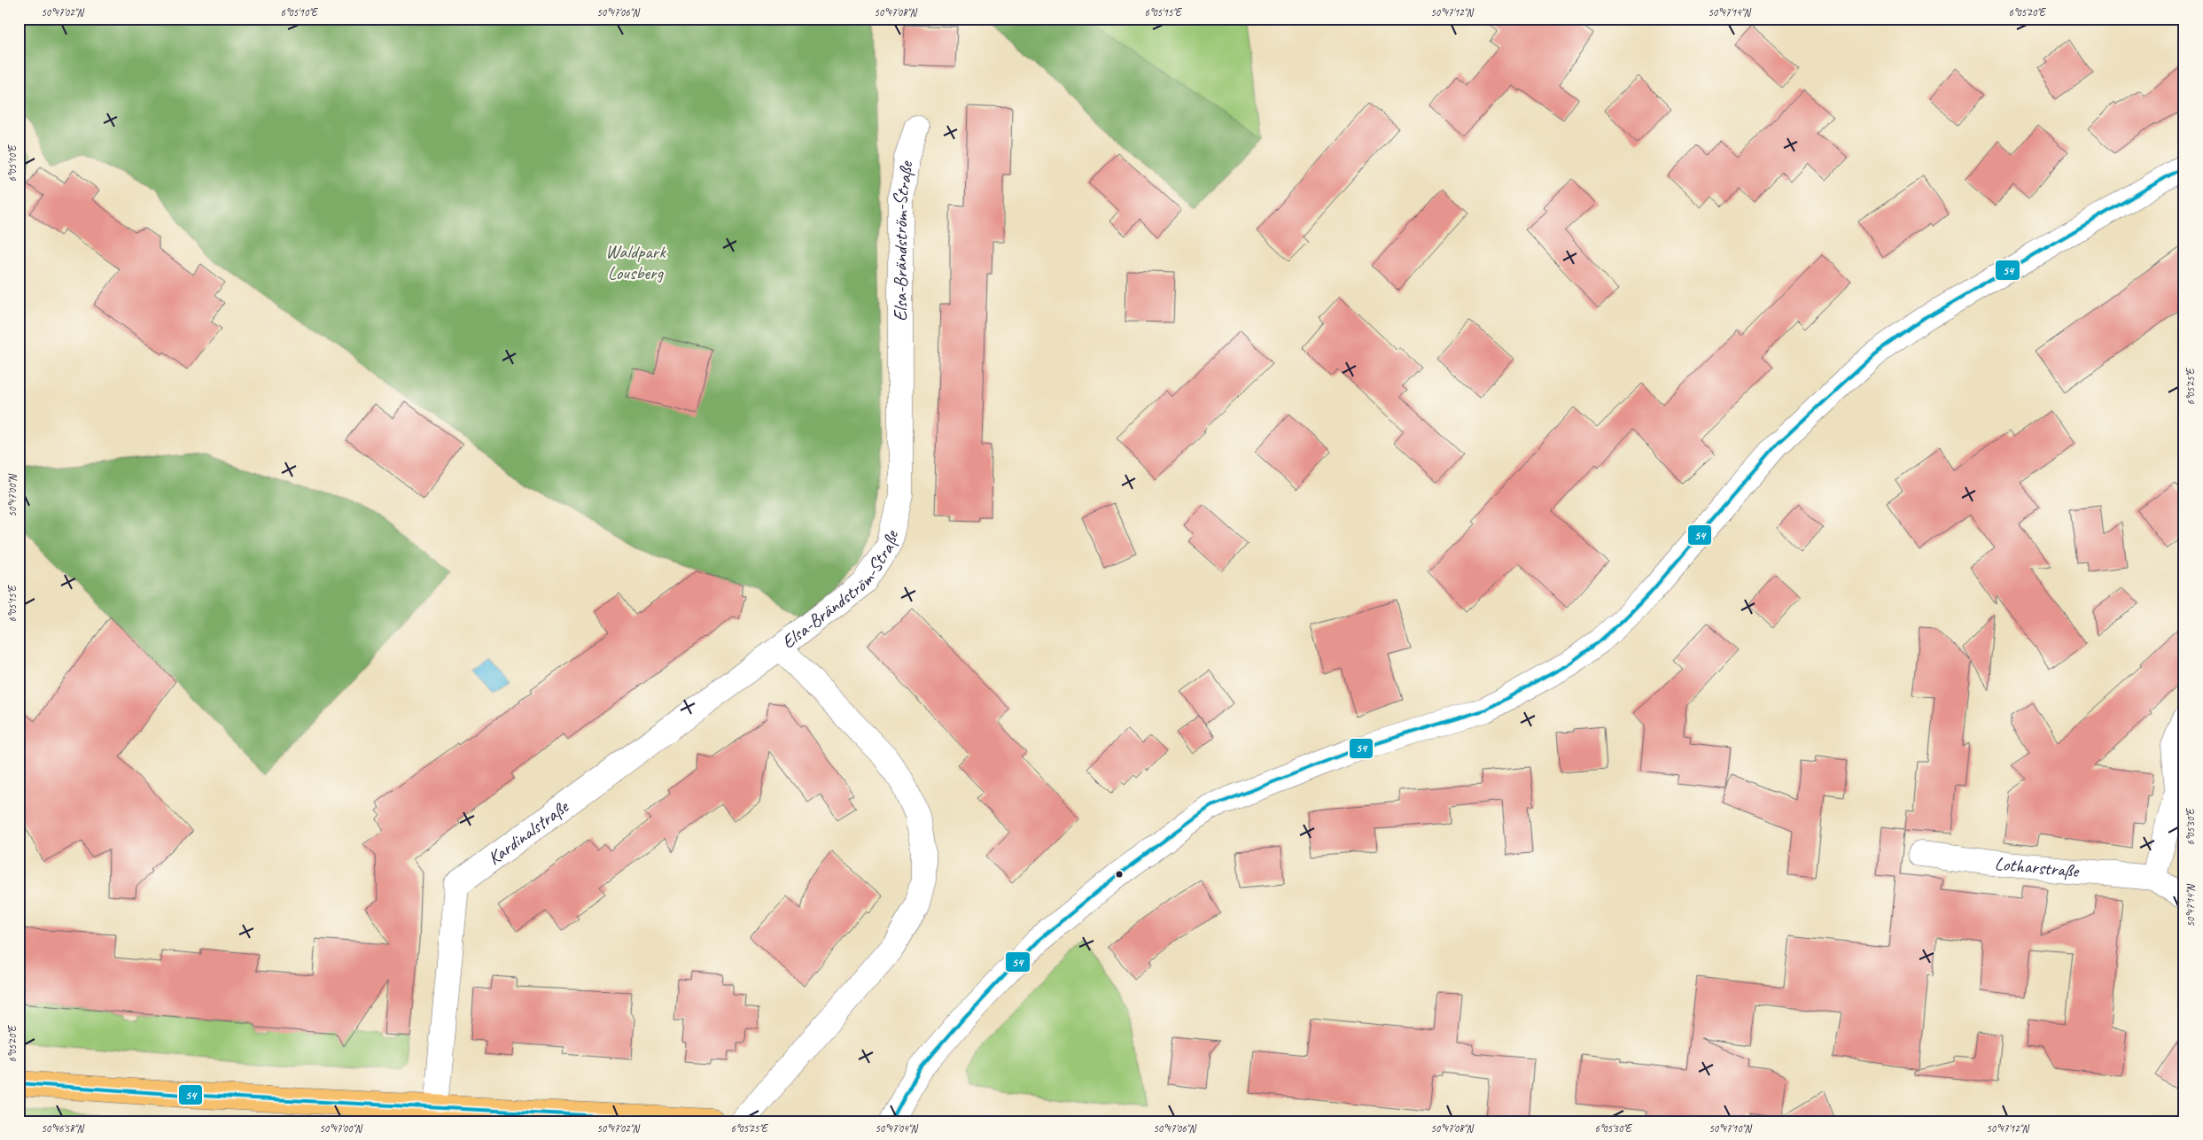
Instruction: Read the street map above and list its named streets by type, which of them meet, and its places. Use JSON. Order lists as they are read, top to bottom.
{
  "streets": {
    "street": ["Elsa-Brändström-Straße", "Kardinalstraße", "Lotharstraße"]
  },
  "crossings": [
    ["Elsa-Brändström-Straße", "Kardinalstraße"]
  ],
  "parks": ["Waldpark Lousberg"],
  "lines": ["transit line 54"],
  "coordinates": [
    "50°47'02\"N",
    "6°05'10\"E",
    "50°47'06\"N",
    "50°47'08\"N",
    "6°05'15\"E",
    "50°47'12\"N",
    "50°47'14\"N",
    "6°05'20\"E",
    "6°05'25\"E",
    "50°47'00\"N",
    "6°05'30\"E",
    "50°46'58\"N",
    "50°47'04\"N",
    "50°47'10\"N"
  ]
}
